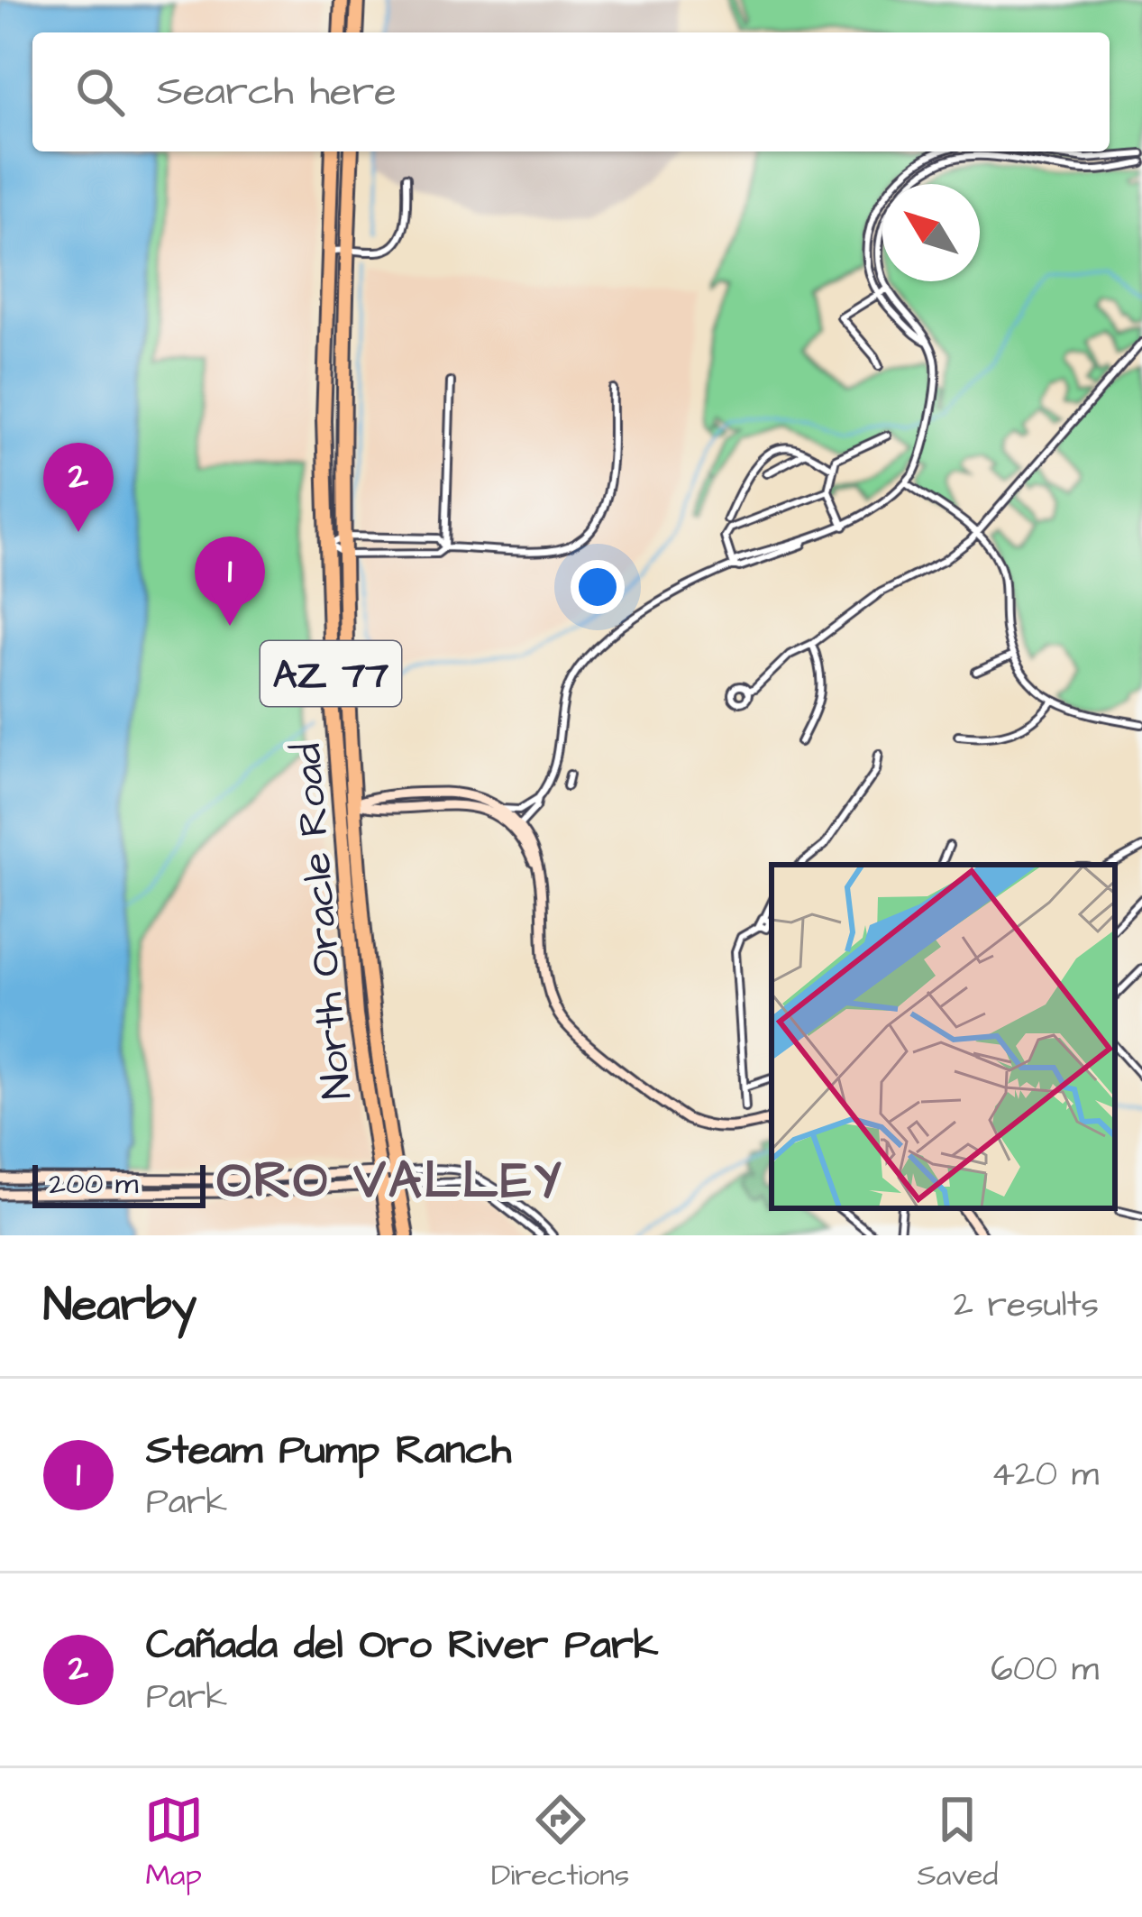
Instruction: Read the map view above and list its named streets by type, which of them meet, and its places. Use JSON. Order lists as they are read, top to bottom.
{
  "streets": {
    "highway": ["AZ 77", "North Oracle Road"]
  },
  "districts": ["ORO VALLEY"],
  "scale_bar": "200 m",
  "north": "top left",
  "page": {
    "search": "Search here",
    "pins": ["2", "1"],
    "scale": "200 m",
    "heading": ["Nearby", "2 results"],
    "list": [
      {
        "mark": "1",
        "name": "Steam Pump Ranch",
        "note": "Park",
        "value": "420 m"
      },
      {
        "mark": "2",
        "name": "Cañada del Oro River Park",
        "note": "Park",
        "value": "600 m"
      }
    ],
    "nav": ["Map", "Directions", "Saved"]
  }
}
